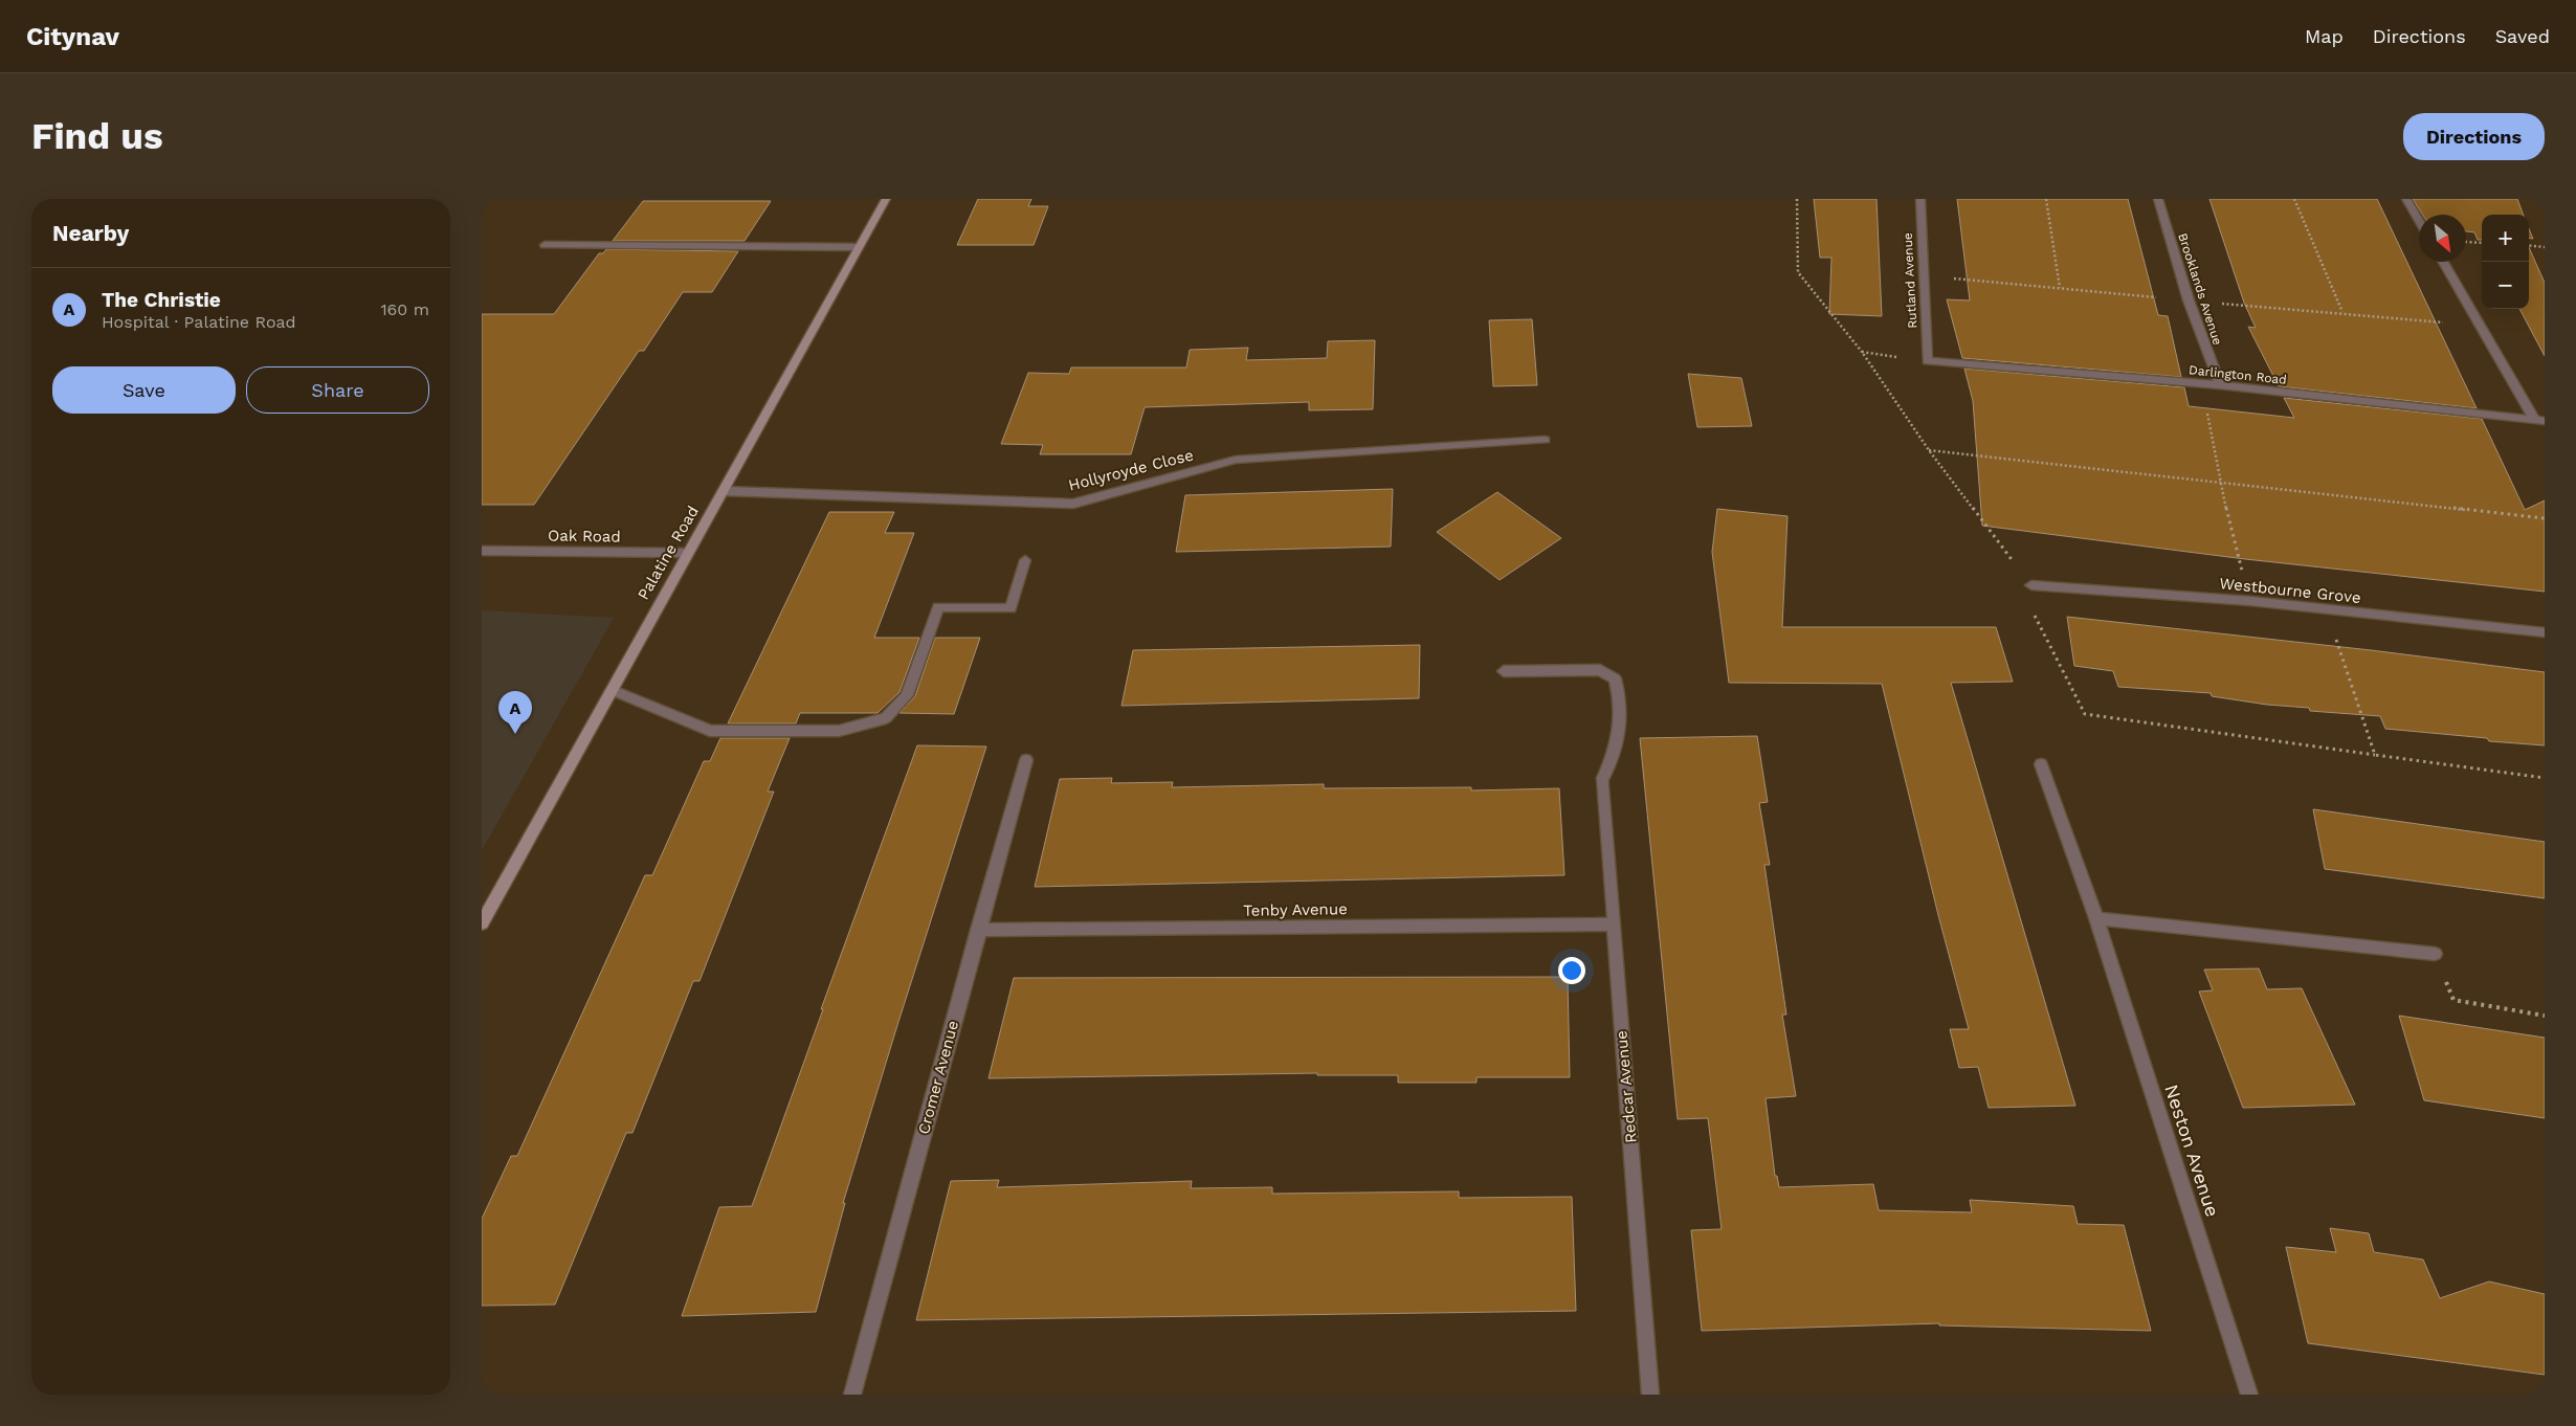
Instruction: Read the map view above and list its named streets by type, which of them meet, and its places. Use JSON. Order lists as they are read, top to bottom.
{
  "streets": {
    "main road": ["Palatine Road"],
    "street": [
      "Rutland Avenue",
      "Brooklands Avenue",
      "Darlington Road",
      "Hollyroyde Close",
      "Oak Road",
      "Westbourne Grove",
      "Tenby Avenue",
      "Cromer Avenue",
      "Redcar Avenue",
      "Neston Avenue"
    ]
  },
  "crossings": [
    ["Rutland Avenue", "Darlington Road"],
    ["Brooklands Avenue", "Darlington Road"],
    ["Hollyroyde Close", "Palatine Road"],
    ["Oak Road", "Palatine Road"],
    ["Tenby Avenue", "Cromer Avenue"],
    ["Tenby Avenue", "Redcar Avenue"]
  ],
  "north": "bottom right",
  "page": {
    "header": "Citynav",
    "nav": ["Map", "Directions", "Saved"],
    "buttons": [
      "Directions",
      ["Save", "Share"]
    ],
    "title": "Find us",
    "heading": "Nearby",
    "map_buttons": ["+", "−"],
    "list": [
      {
        "mark": "A",
        "name": "The Christie",
        "note": "Hospital · Palatine Road",
        "value": "160 m"
      }
    ],
    "pins": "A"
  }
}
